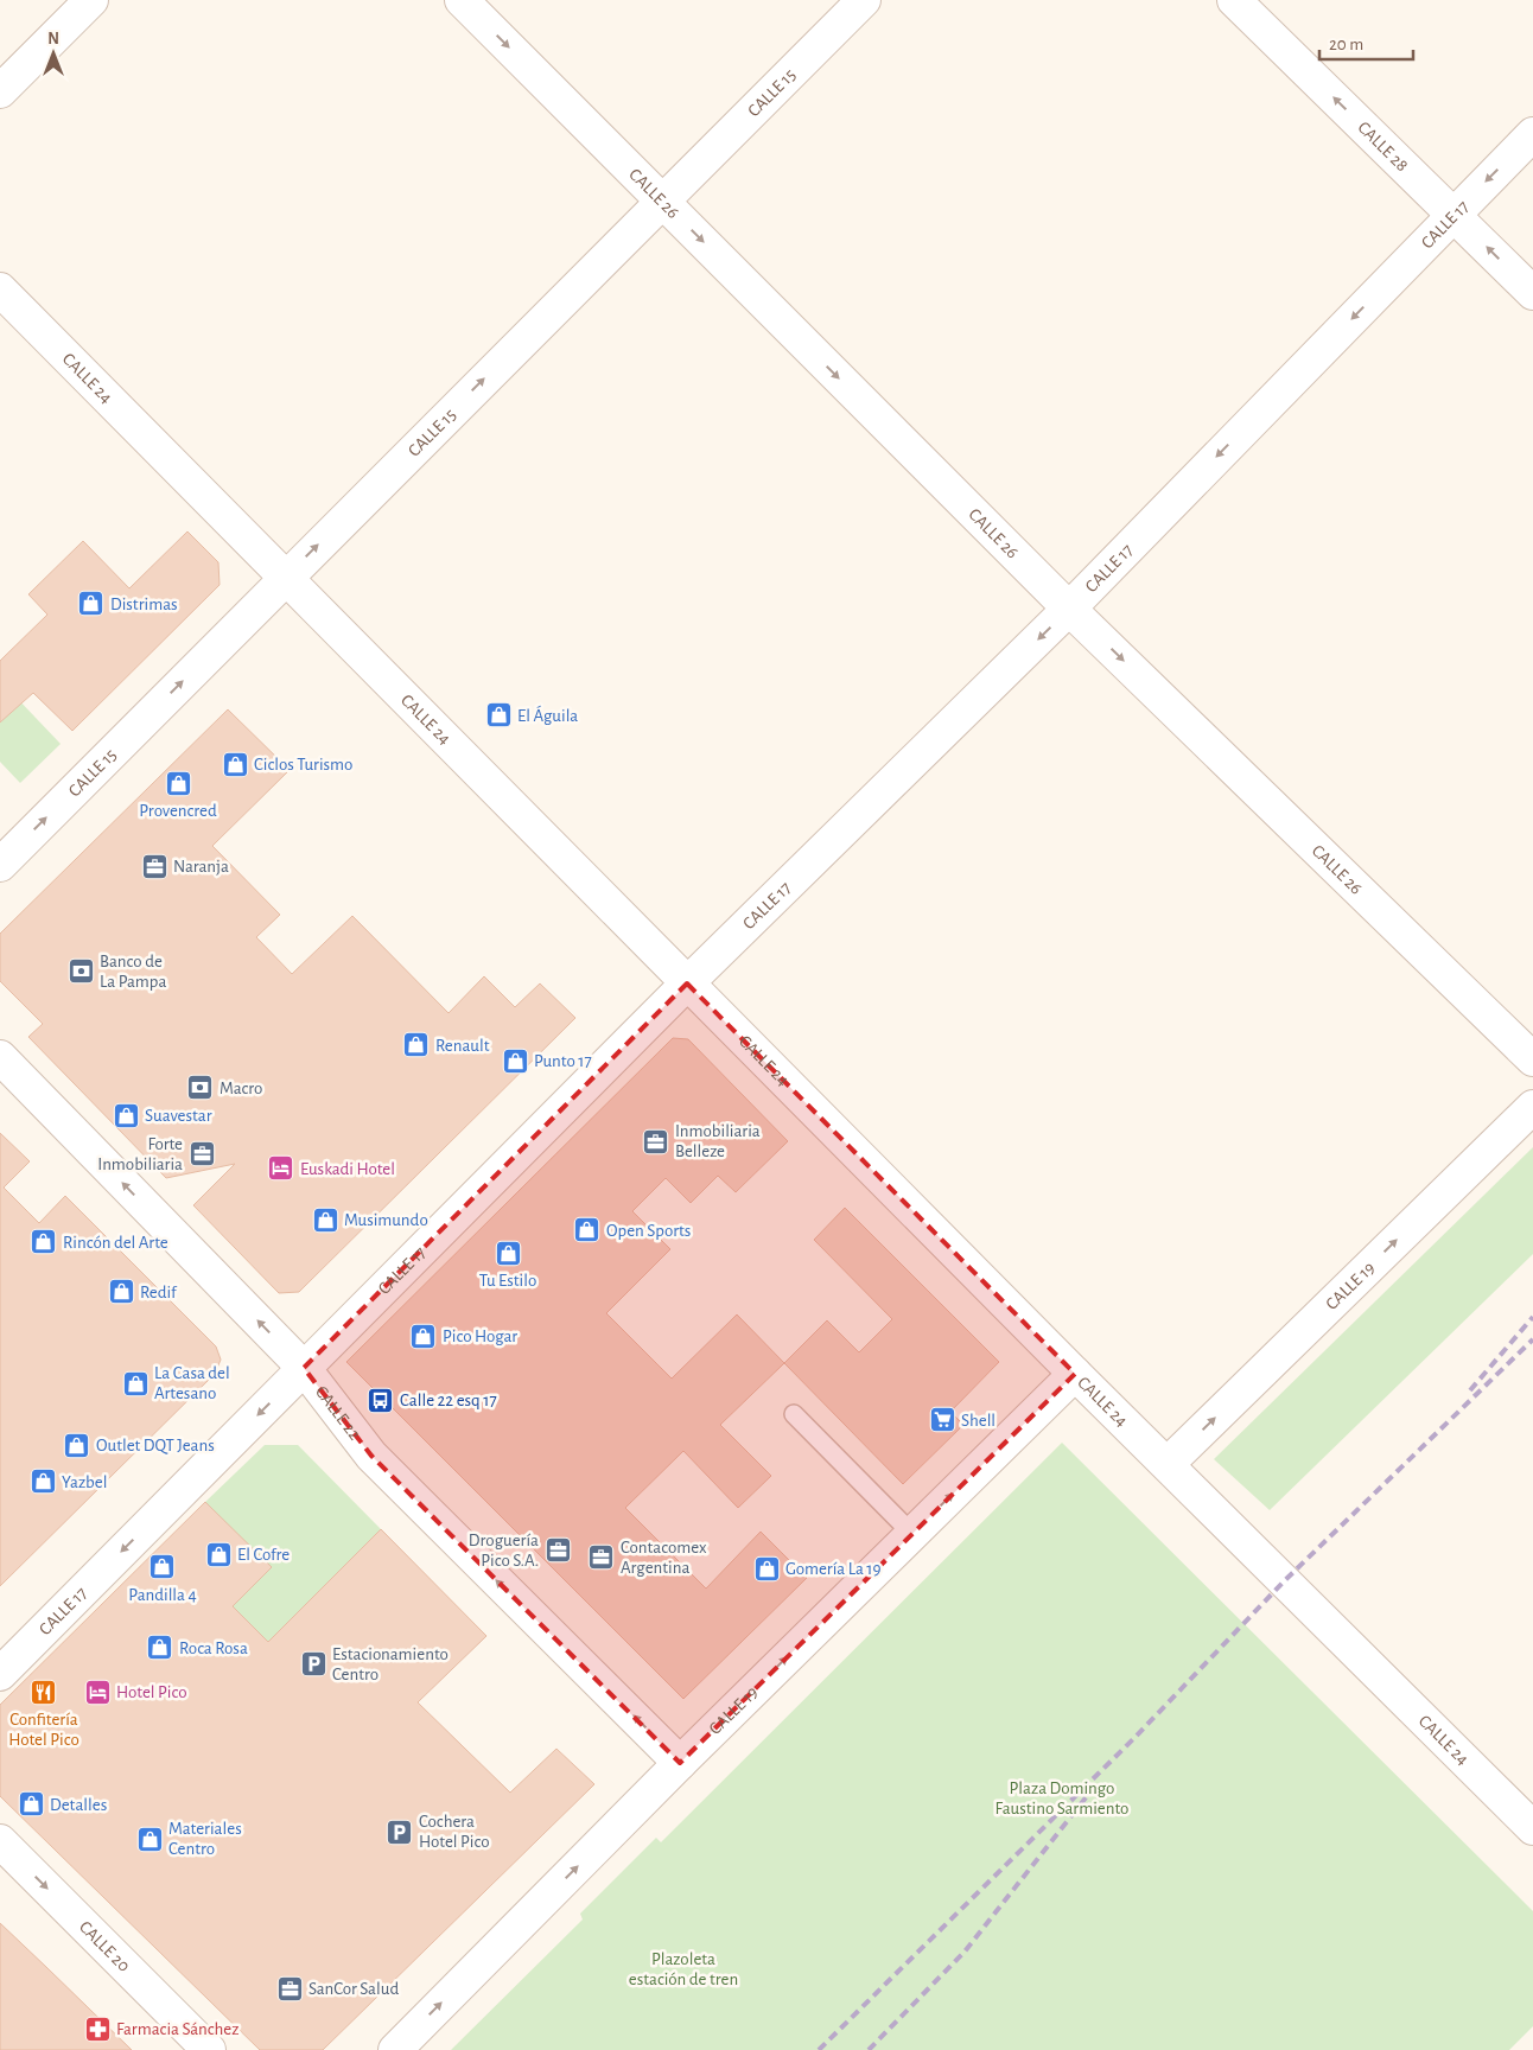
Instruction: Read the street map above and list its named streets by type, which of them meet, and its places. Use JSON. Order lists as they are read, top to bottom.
{
  "streets": {
    "street": [
      "CALLE 15",
      "CALLE 28",
      "CALLE 26",
      "CALLE 17",
      "CALLE 24",
      "CALLE 19",
      "CALLE 22",
      "CALLE 20"
    ]
  },
  "crossings": [
    ["CALLE 15", "CALLE 26"],
    ["CALLE 15", "CALLE 24"],
    ["CALLE 28", "CALLE 17"],
    ["CALLE 26", "CALLE 17"],
    ["CALLE 17", "CALLE 24"],
    ["CALLE 17", "CALLE 22"],
    ["CALLE 24", "CALLE 19"],
    ["CALLE 19", "CALLE 22"]
  ],
  "one_way": [
    "CALLE 15",
    "CALLE 28",
    "CALLE 26",
    "CALLE 17",
    "CALLE 19",
    "CALLE 22",
    "CALLE 20"
  ],
  "parks": ["Plaza Domingo Faustino Sarmiento", "Plazoleta estación de tren"],
  "places": {
    "shop": [
      "Distrimas",
      "El Águila",
      "Ciclos Turismo",
      "Provencred",
      "Renault",
      "Punto 17",
      "Suavestar",
      "Musimundo",
      "Open Sports",
      "Rincón del Arte",
      "Tu Estilo",
      "Redif",
      "Pico Hogar",
      "La Casa del Artesano",
      "Outlet DQT Jeans",
      "Yazbel",
      "El Cofre",
      "Pandilla 4",
      "Gomería La 19",
      "Roca Rosa",
      "Detalles",
      "Materiales Centro"
    ],
    "office": [
      "Naranja",
      "Inmobiliaria Belleze",
      "Forte Inmobiliaria",
      "Droguería Pico S.A.",
      "Contacomex Argentina",
      "SanCor Salud"
    ],
    "bank": ["Banco de La Pampa", "Macro"],
    "hotel": ["Euskadi Hotel", "Hotel Pico"],
    "bus stop": ["Calle 22 esq 17"],
    "supermarket": ["Shell"],
    "parking": ["Estacionamiento Centro", "Cochera Hotel Pico"],
    "restaurant": ["Confitería Hotel Pico"],
    "pharmacy": ["Farmacia Sánchez"]
  },
  "scale_bar": "20 m",
  "north": "top"
}
